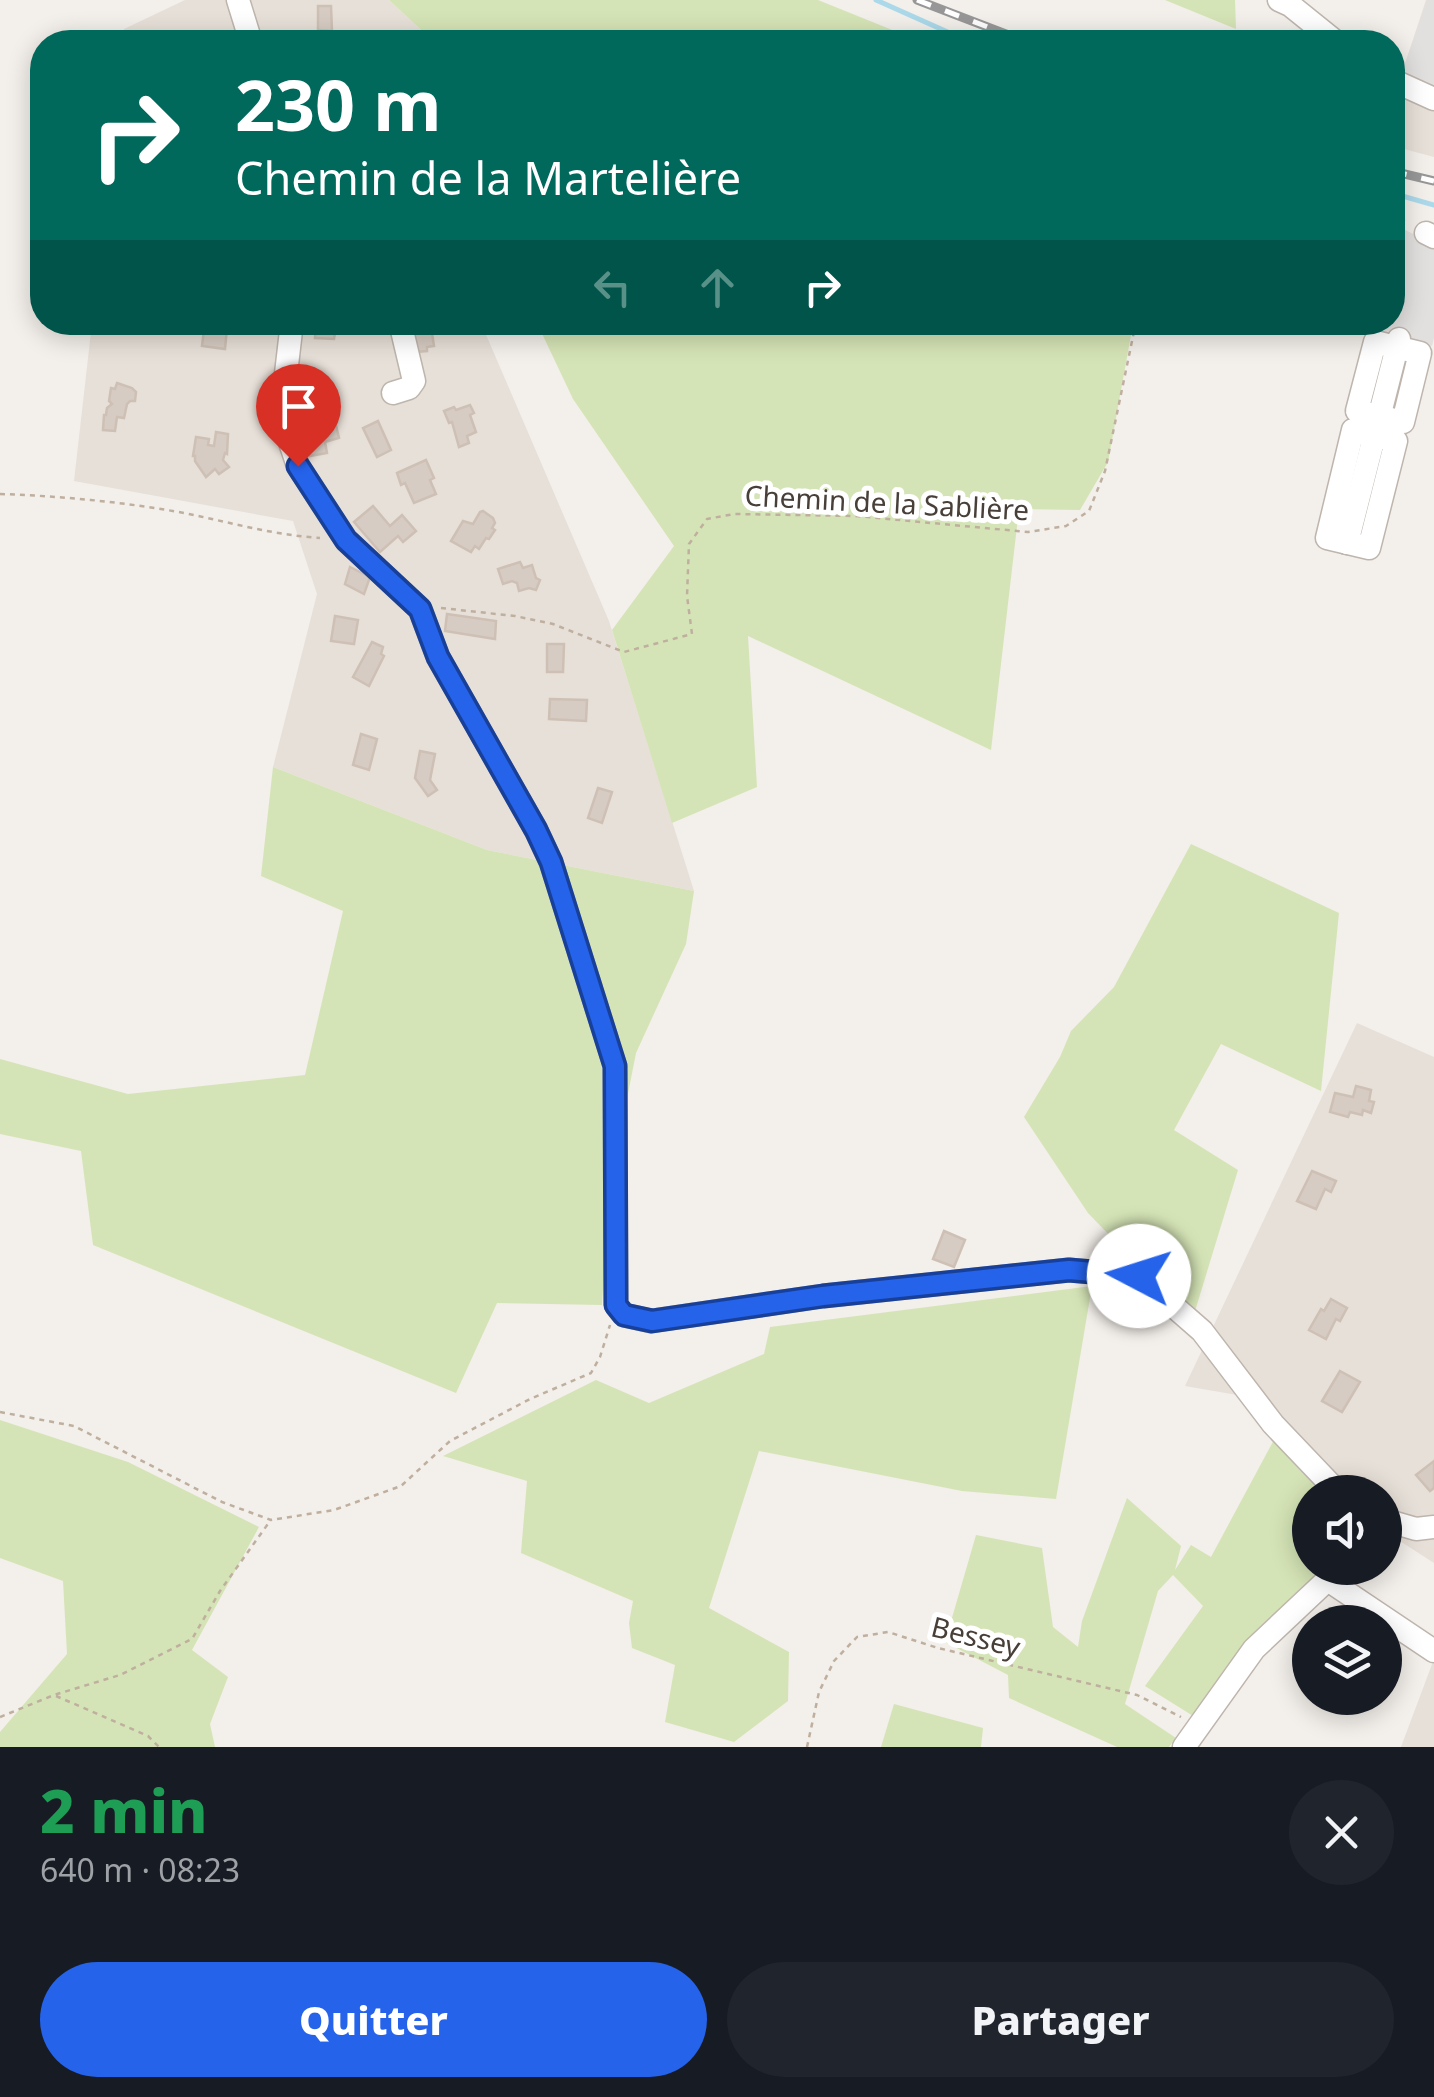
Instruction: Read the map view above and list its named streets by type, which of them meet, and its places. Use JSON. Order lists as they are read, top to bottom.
{
  "streets": {
    "path": ["Chemin de la Sablière", "Bessey"]
  },
  "page": {
    "turn": ["230 m", "Chemin de la Martelière"],
    "heading": ["2 min", "640 m · 08:23"],
    "buttons": ["Quitter", "Partager"]
  }
}
